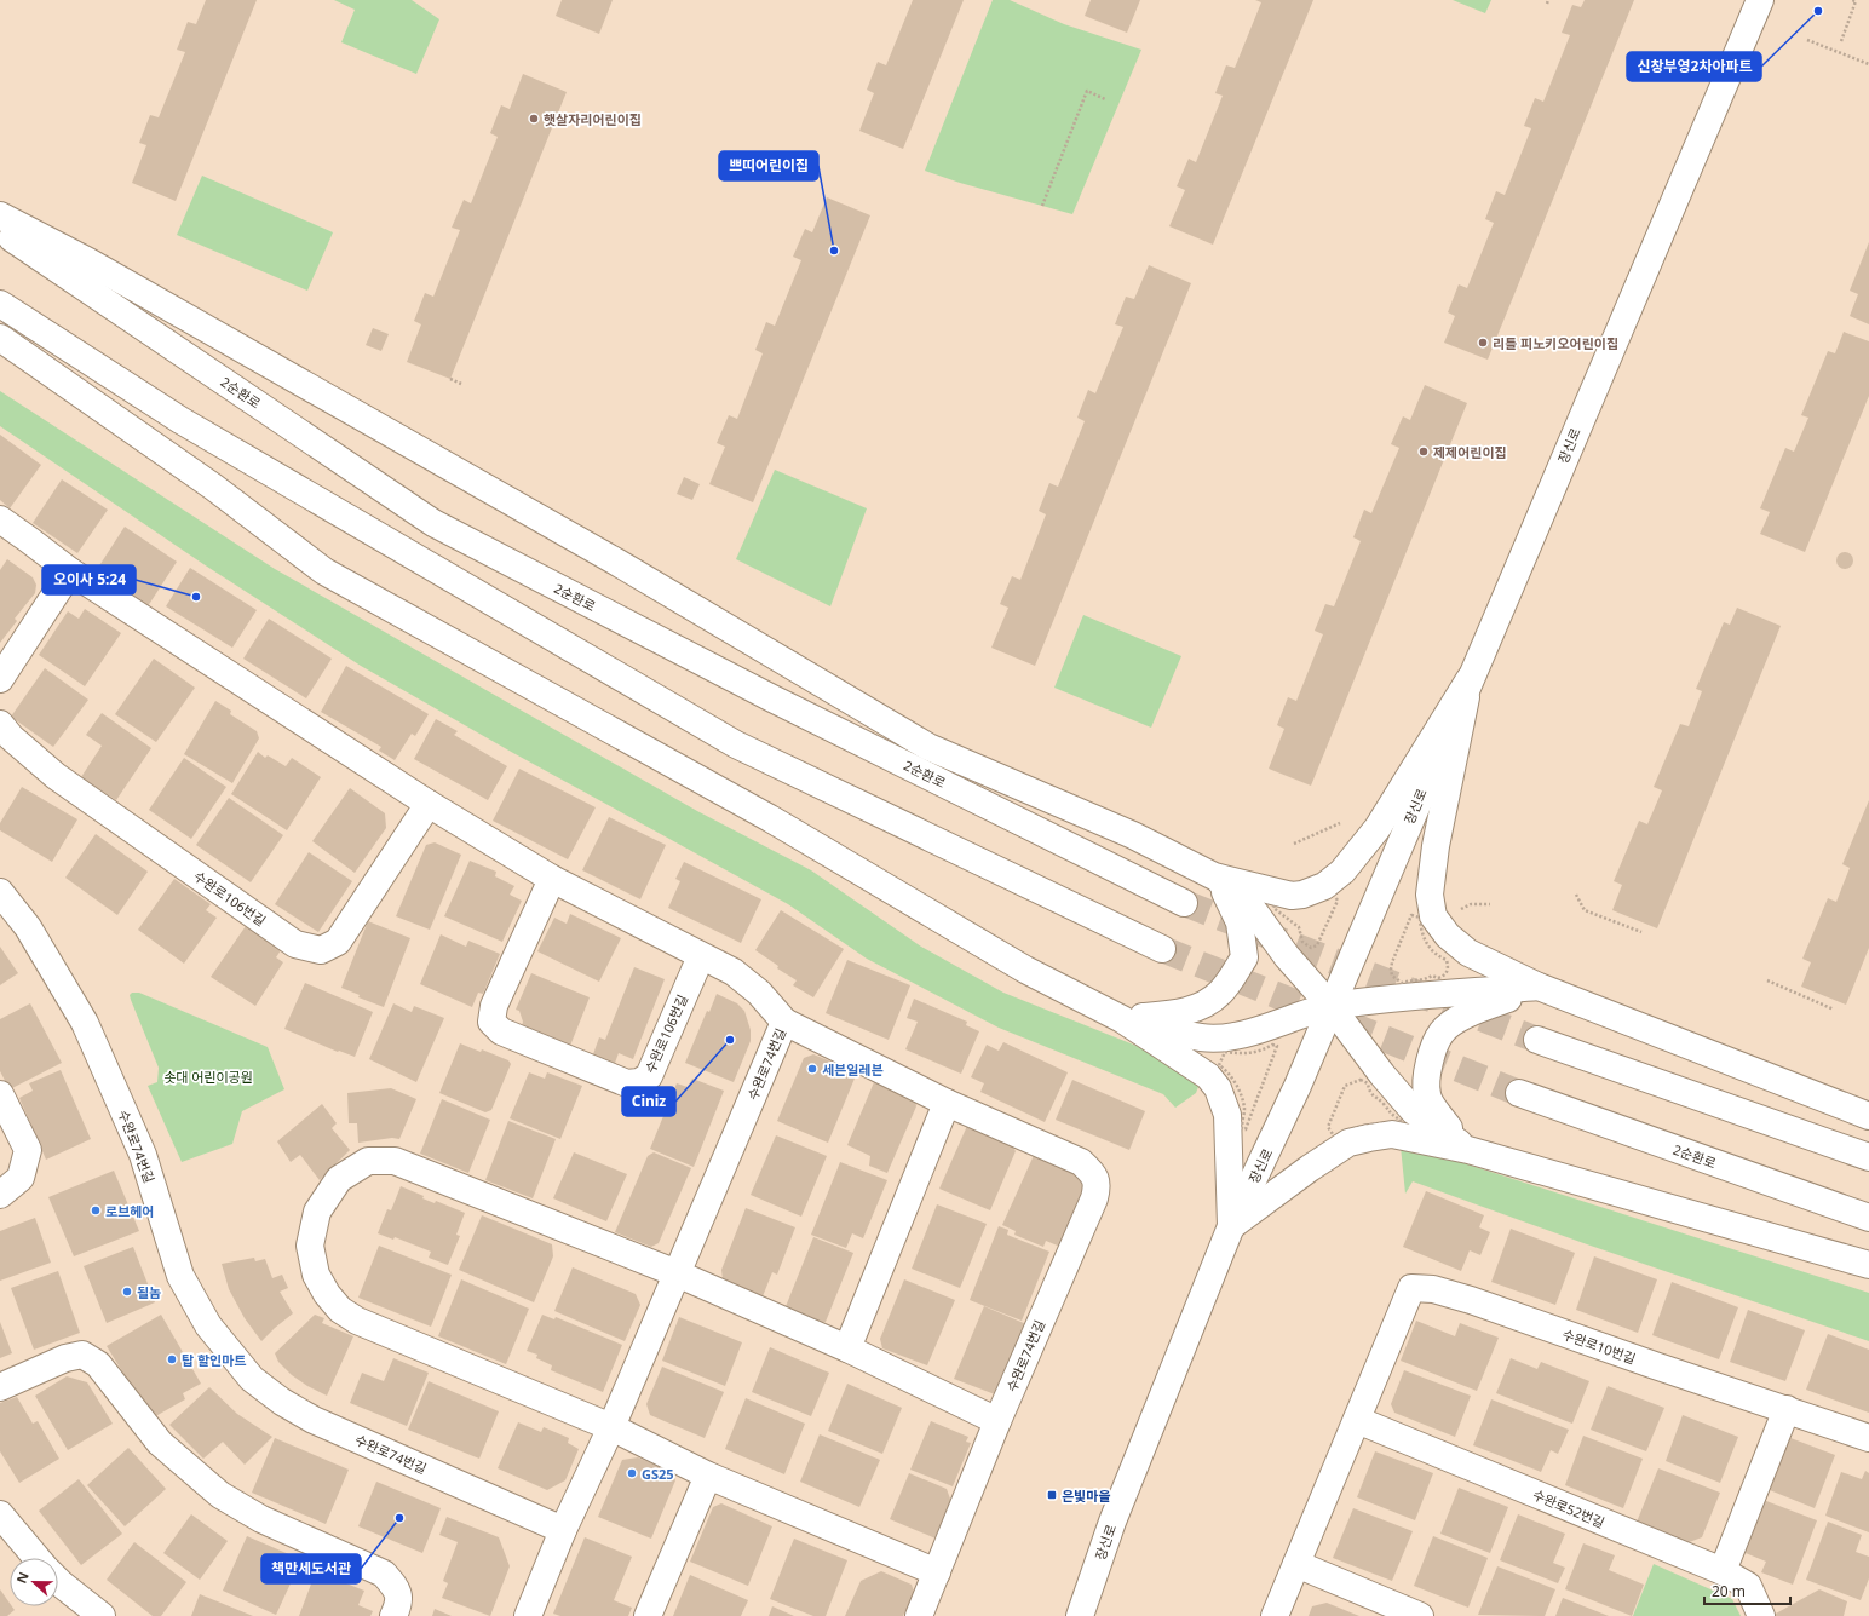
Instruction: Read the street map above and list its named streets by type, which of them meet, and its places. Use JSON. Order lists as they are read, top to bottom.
{
  "streets": {
    "main road": [
      "2순환로",
      "장신로",
      "수완로106번길",
      "수완로74번길",
      "수완로10번길",
      "수완로52번길"
    ]
  },
  "crossings": [
    ["수완로10번길", "수완로52번길"]
  ],
  "parks": ["솟대 어린이공원"],
  "places": {
    "other": [
      "신창부영2차아파트",
      "햇살자리어린이집",
      "쁘띠어린이집",
      "리틀 피노키오어린이집",
      "제제어린이집",
      "오이사 5:24",
      "Ciniz",
      "세븐일레븐",
      "로브헤어",
      "될놈",
      "탑 할인마트",
      "GS25",
      "책만세도서관"
    ],
    "transit": ["은빛마을"]
  },
  "scale_bar": "20 m",
  "north": "left"
}
